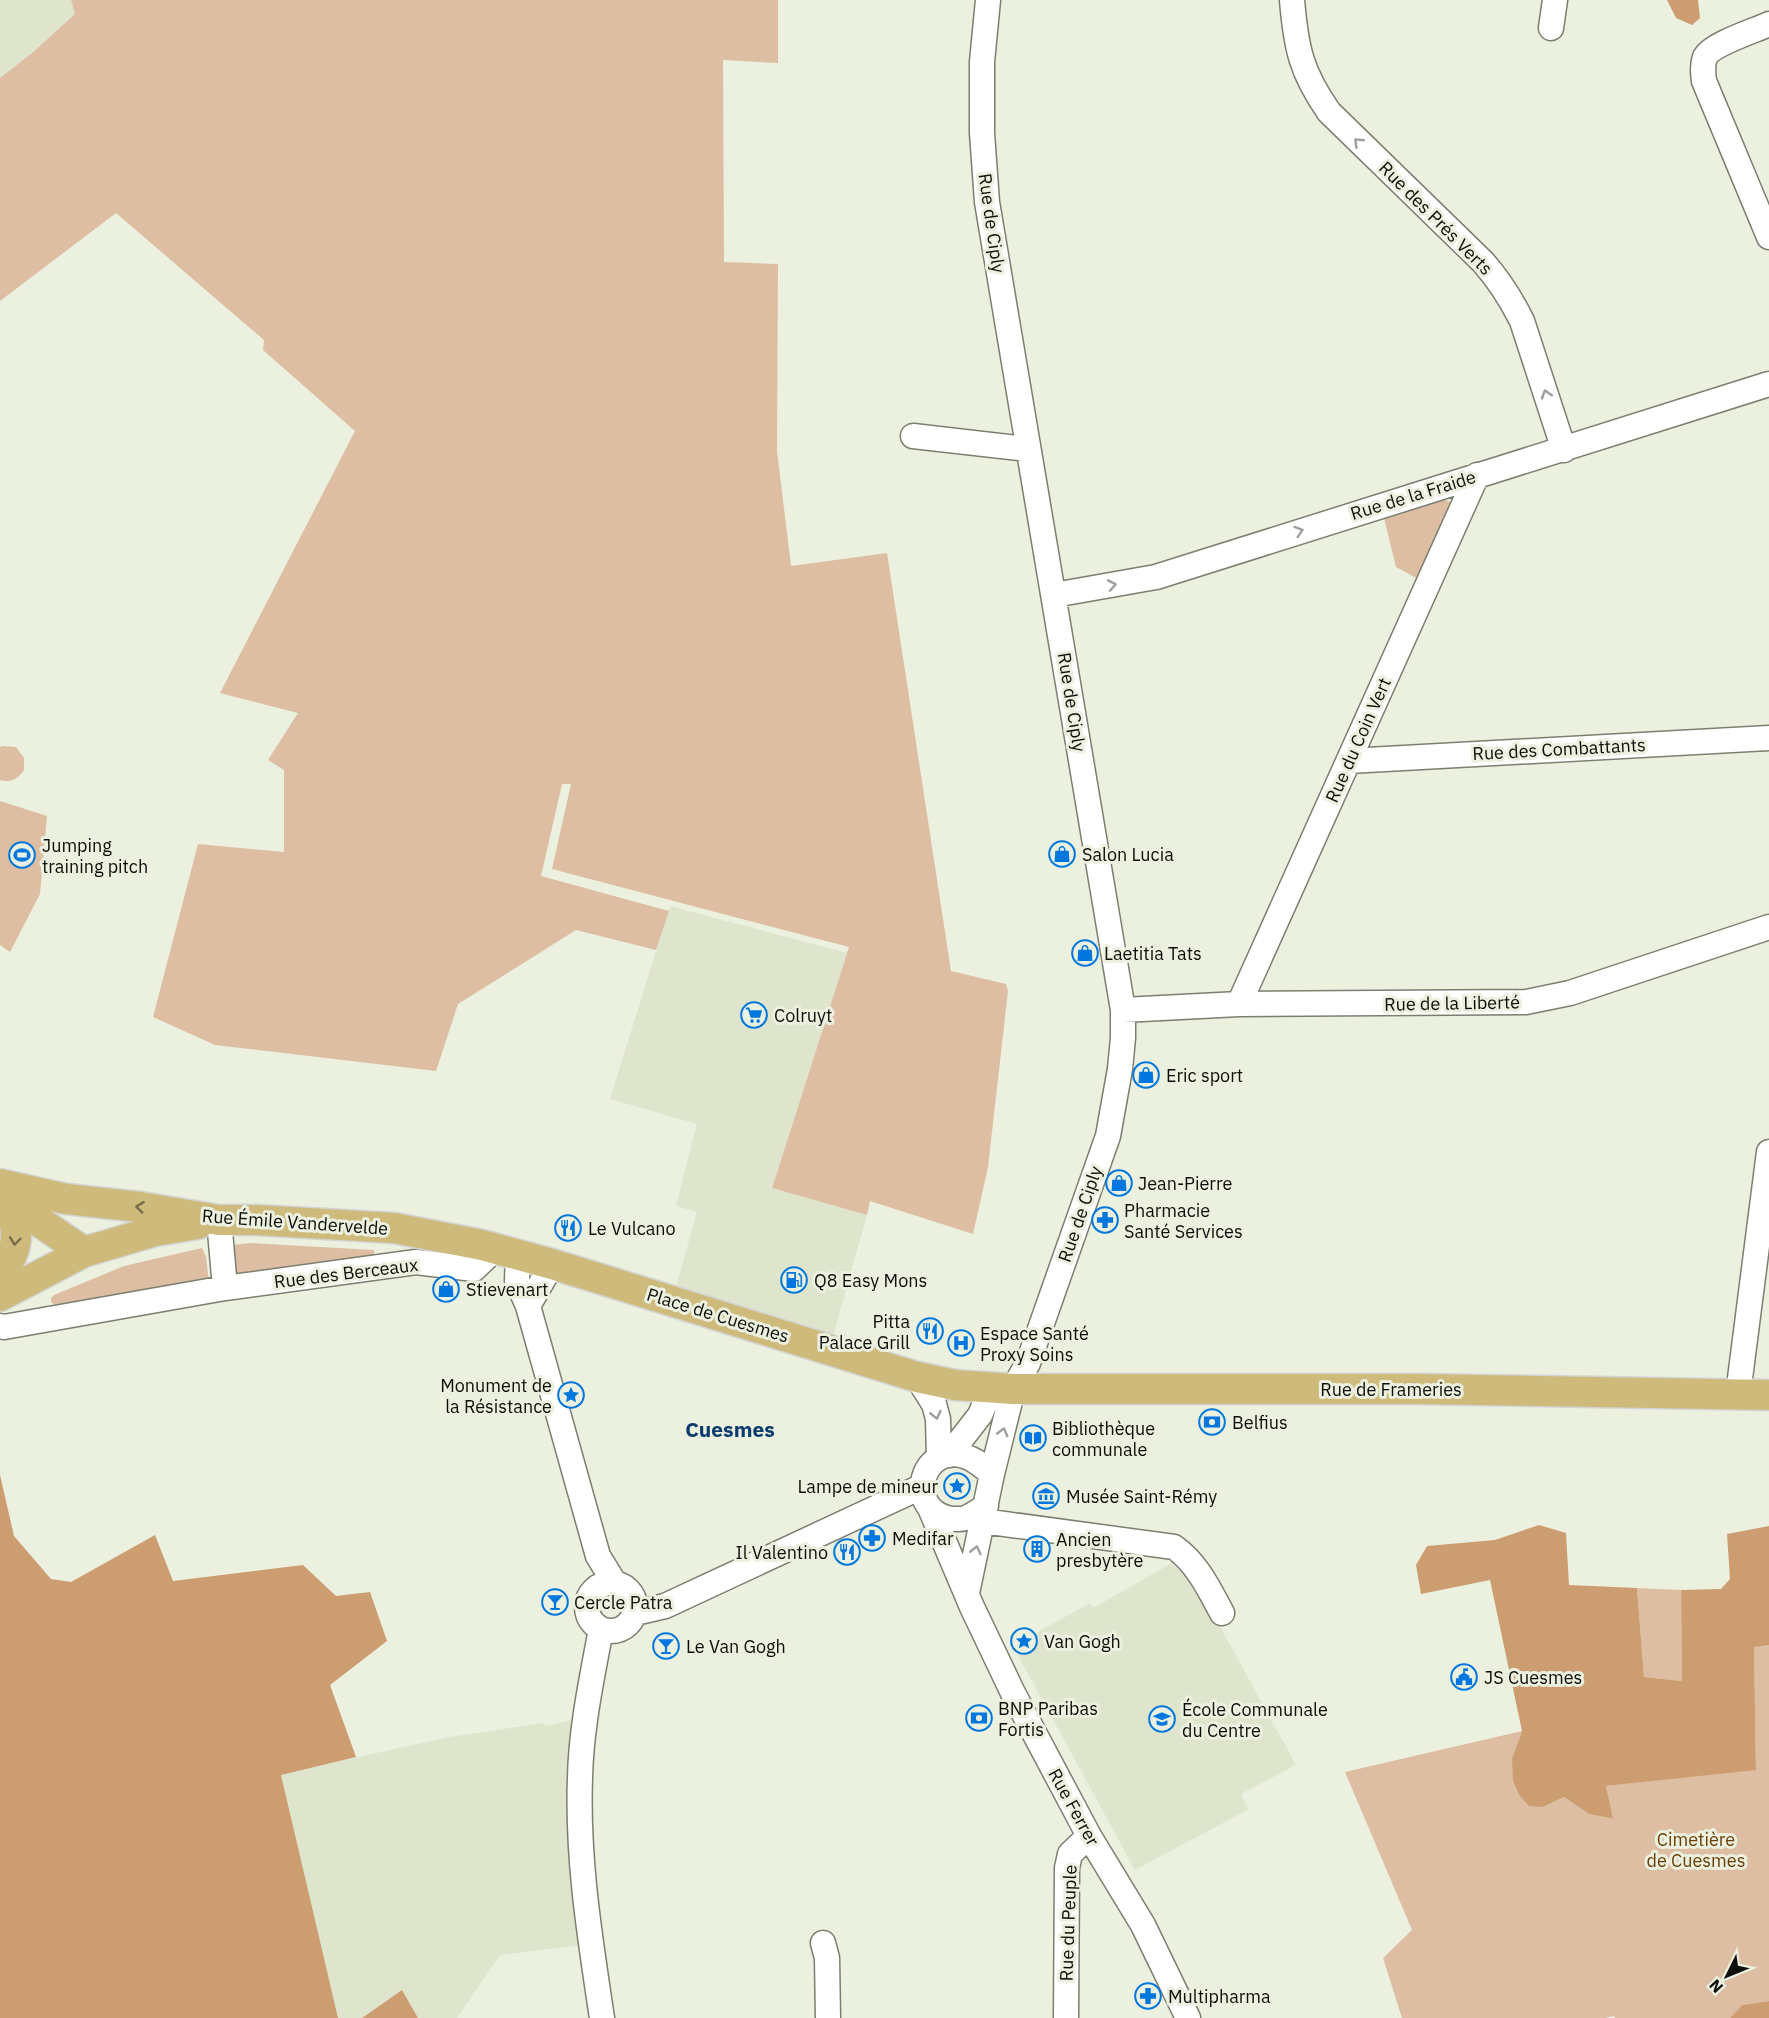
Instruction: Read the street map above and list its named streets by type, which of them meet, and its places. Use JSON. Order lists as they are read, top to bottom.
{
  "streets": {
    "main road": ["Rue Émile Vandervelde", "Place de Cuesmes", "Rue de Frameries"],
    "street": [
      "Rue des Prés Verts",
      "Rue de Ciply",
      "Rue de la Fraide",
      "Rue du Coin Vert",
      "Rue des Combattants",
      "Rue de la Liberté",
      "Rue des Berceaux",
      "Rue Ferrer",
      "Rue du Peuple"
    ]
  },
  "crossings": [
    ["Rue des Prés Verts", "Rue de la Fraide"],
    ["Rue de Ciply", "Rue de la Fraide"],
    ["Rue de Ciply", "Rue de la Liberté"],
    ["Rue de Ciply", "Place de Cuesmes"],
    ["Rue de Ciply", "Rue de Frameries"],
    ["Rue de la Fraide", "Rue du Coin Vert"],
    ["Rue du Coin Vert", "Rue des Combattants"],
    ["Rue du Coin Vert", "Rue de la Liberté"],
    ["Rue Émile Vandervelde", "Rue des Berceaux"],
    ["Rue Émile Vandervelde", "Place de Cuesmes"],
    ["Rue des Berceaux", "Place de Cuesmes"],
    ["Place de Cuesmes", "Rue de Frameries"],
    ["Rue Ferrer", "Rue du Peuple"]
  ],
  "one_way": ["Rue des Prés Verts", "Rue de la Fraide"],
  "districts": ["Cuesmes"],
  "parks": ["Cimetière de Cuesmes"],
  "places": {
    "shop": [
      "Salon Lucia",
      "Laetitia Tats",
      "Eric sport",
      "Jean-Pierre",
      "Stievenart"
    ],
    "sports": ["Jumping training pitch"],
    "supermarket": ["Colruyt"],
    "pharmacy": ["Pharmacie Santé Services", "Medifar", "Multipharma"],
    "restaurant": ["Le Vulcano", "Pitta Palace Grill", "Il Valentino"],
    "fuel station": ["Q8 Easy Mons"],
    "hospital": ["Espace Santé Proxy Soins"],
    "place": ["Monument de la Résistance", "Lampe de mineur", "Van Gogh"],
    "bank": ["Belfius", "BNP Paribas Fortis"],
    "library": ["Bibliothèque communale"],
    "museum": ["Musée Saint-Rémy"],
    "building": ["Ancien presbytère"],
    "bar": ["Cercle Patra", "Le Van Gogh"],
    "public building": ["JS Cuesmes"],
    "school or university": ["École Communale du Centre"]
  },
  "north": "bottom left"
}
